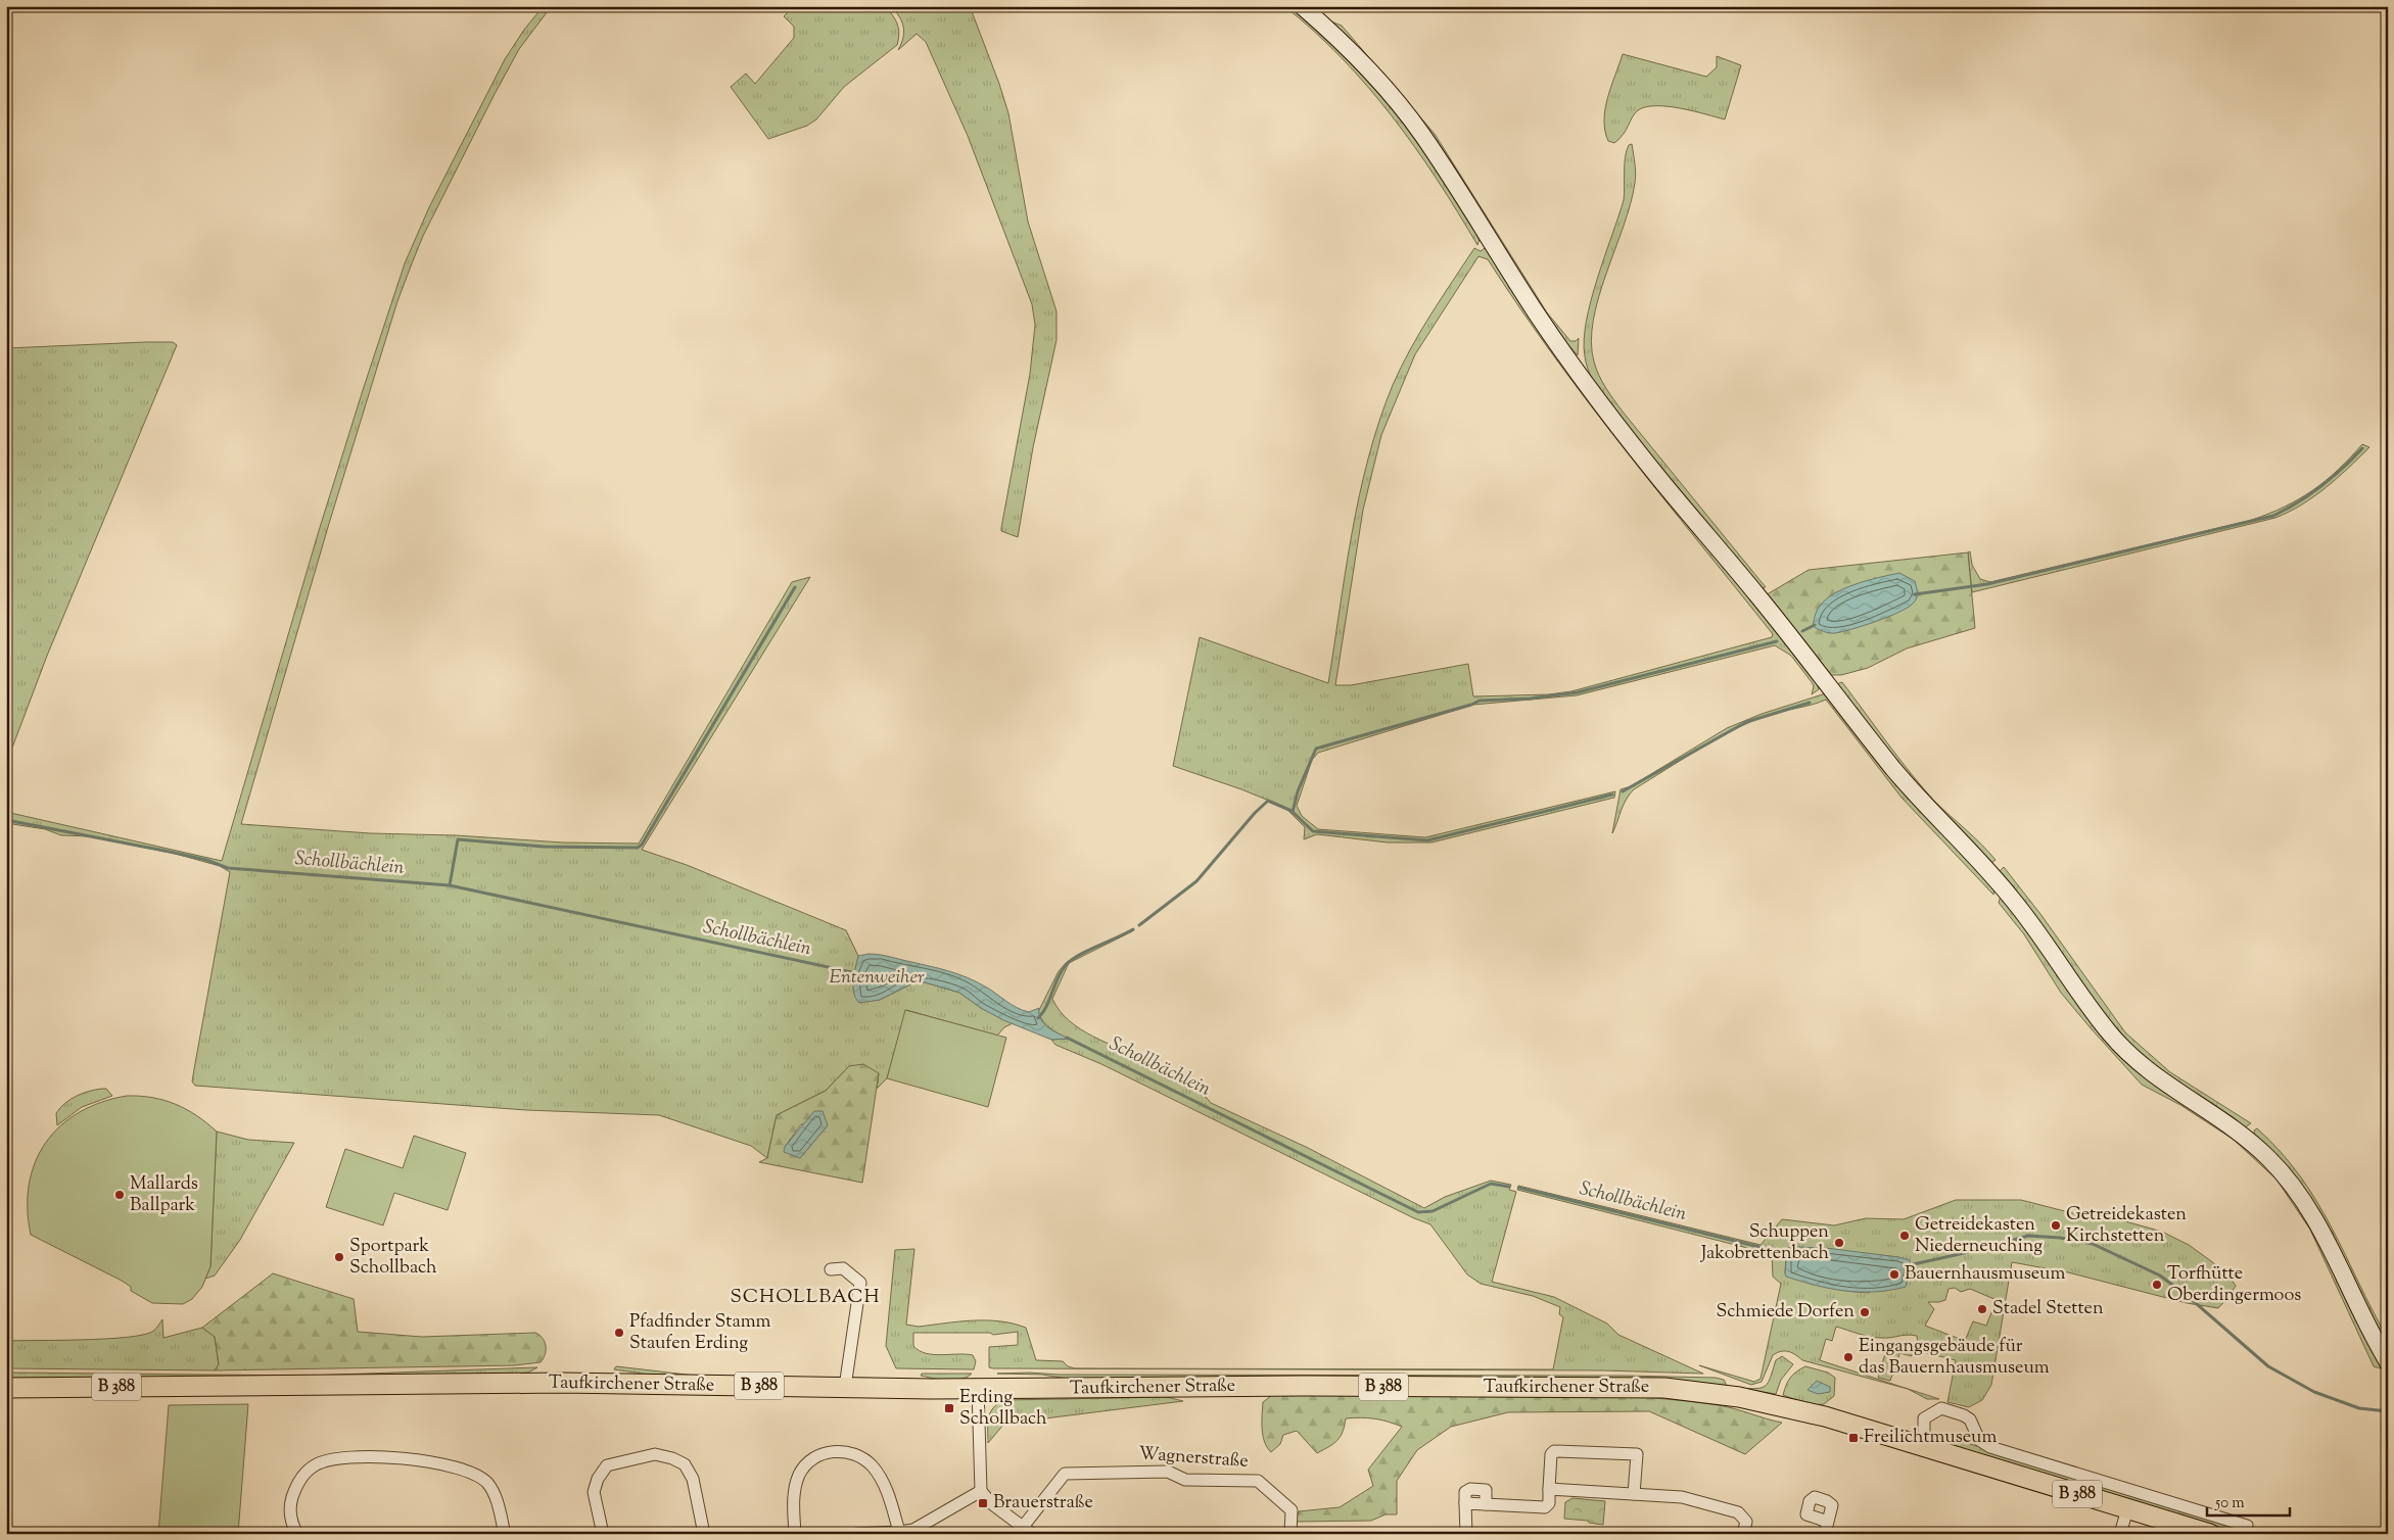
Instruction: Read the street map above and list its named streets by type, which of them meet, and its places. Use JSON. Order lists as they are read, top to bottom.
{
  "streets": {
    "main road": ["Taufkirchener Straße", "B 388"],
    "street": ["Wagnerstraße"]
  },
  "districts": ["SCHOLLBACH"],
  "water": ["Schollbächlein", "Entenweiher"],
  "places": {
    "other": [
      "Mallards Ballpark",
      "Getreidekasten Kirchstetten",
      "Getreidekasten Niederneuching",
      "Schuppen Jakobrettenbach",
      "Sportpark Schollbach",
      "Bauernhausmuseum",
      "Torfhütte Oberdingermoos",
      "Stadel Stetten",
      "Schmiede Dorfen",
      "Pfadfinder Stamm Staufen Erding",
      "Eingangsgebäude für das Bauernhausmuseum"
    ],
    "transit": ["Erding Schollbach", "Freilichtmuseum", "Brauerstraße"]
  },
  "scale_bar": "50 m"
}
